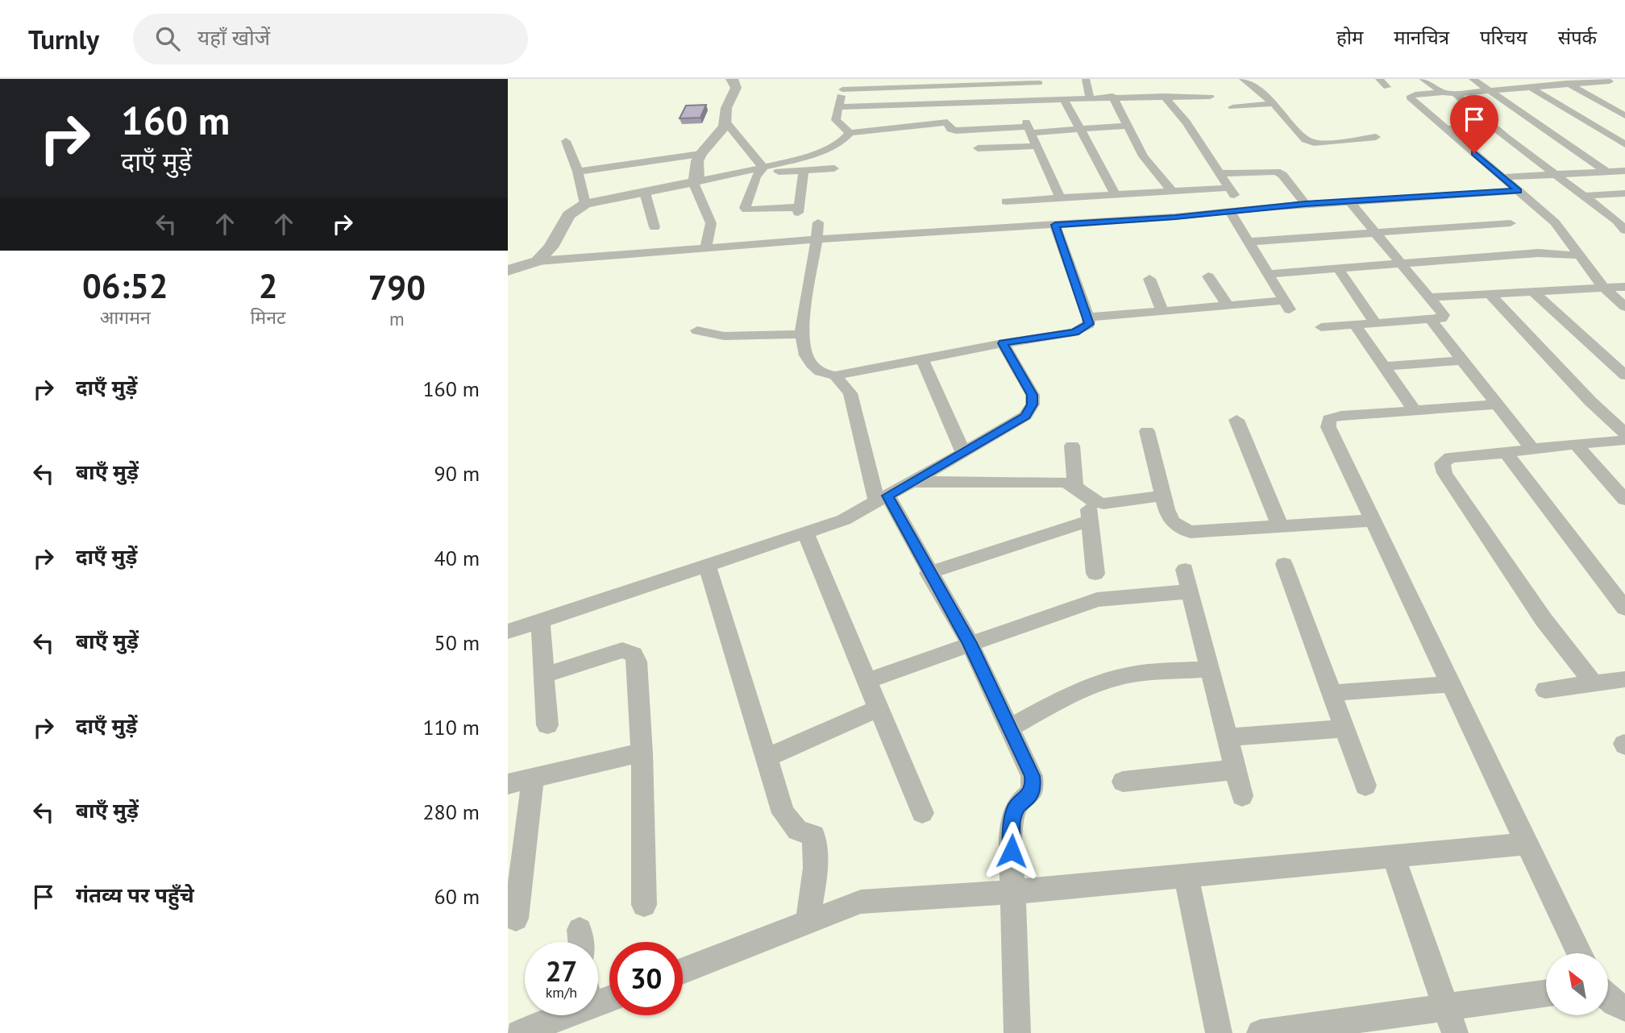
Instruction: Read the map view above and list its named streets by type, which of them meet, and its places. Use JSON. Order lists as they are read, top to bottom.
{
  "north": "top left",
  "page": {
    "header": "Turnly",
    "search": "यहाँ खोजें",
    "nav": [
      "होम",
      "मानचित्र",
      "परिचय",
      "संपर्क"
    ],
    "turn": ["160 m", "दाएँ मुड़ें"],
    "eta": [
      "06:52",
      "आगमन",
      "2",
      "मिनट",
      "790",
      "m"
    ],
    "list": [
      {
        "name": "दाएँ मुड़ें",
        "value": "160 m"
      },
      {
        "name": "बाएँ मुड़ें",
        "value": "90 m"
      },
      {
        "name": "दाएँ मुड़ें",
        "value": "40 m"
      },
      {
        "name": "बाएँ मुड़ें",
        "value": "50 m"
      },
      {
        "name": "दाएँ मुड़ें",
        "value": "110 m"
      },
      {
        "name": "बाएँ मुड़ें",
        "value": "280 m"
      },
      {
        "name": "गंतव्य पर पहुँचे",
        "value": "60 m"
      }
    ],
    "speed": "27 km/h",
    "limit": "30"
  }
}
